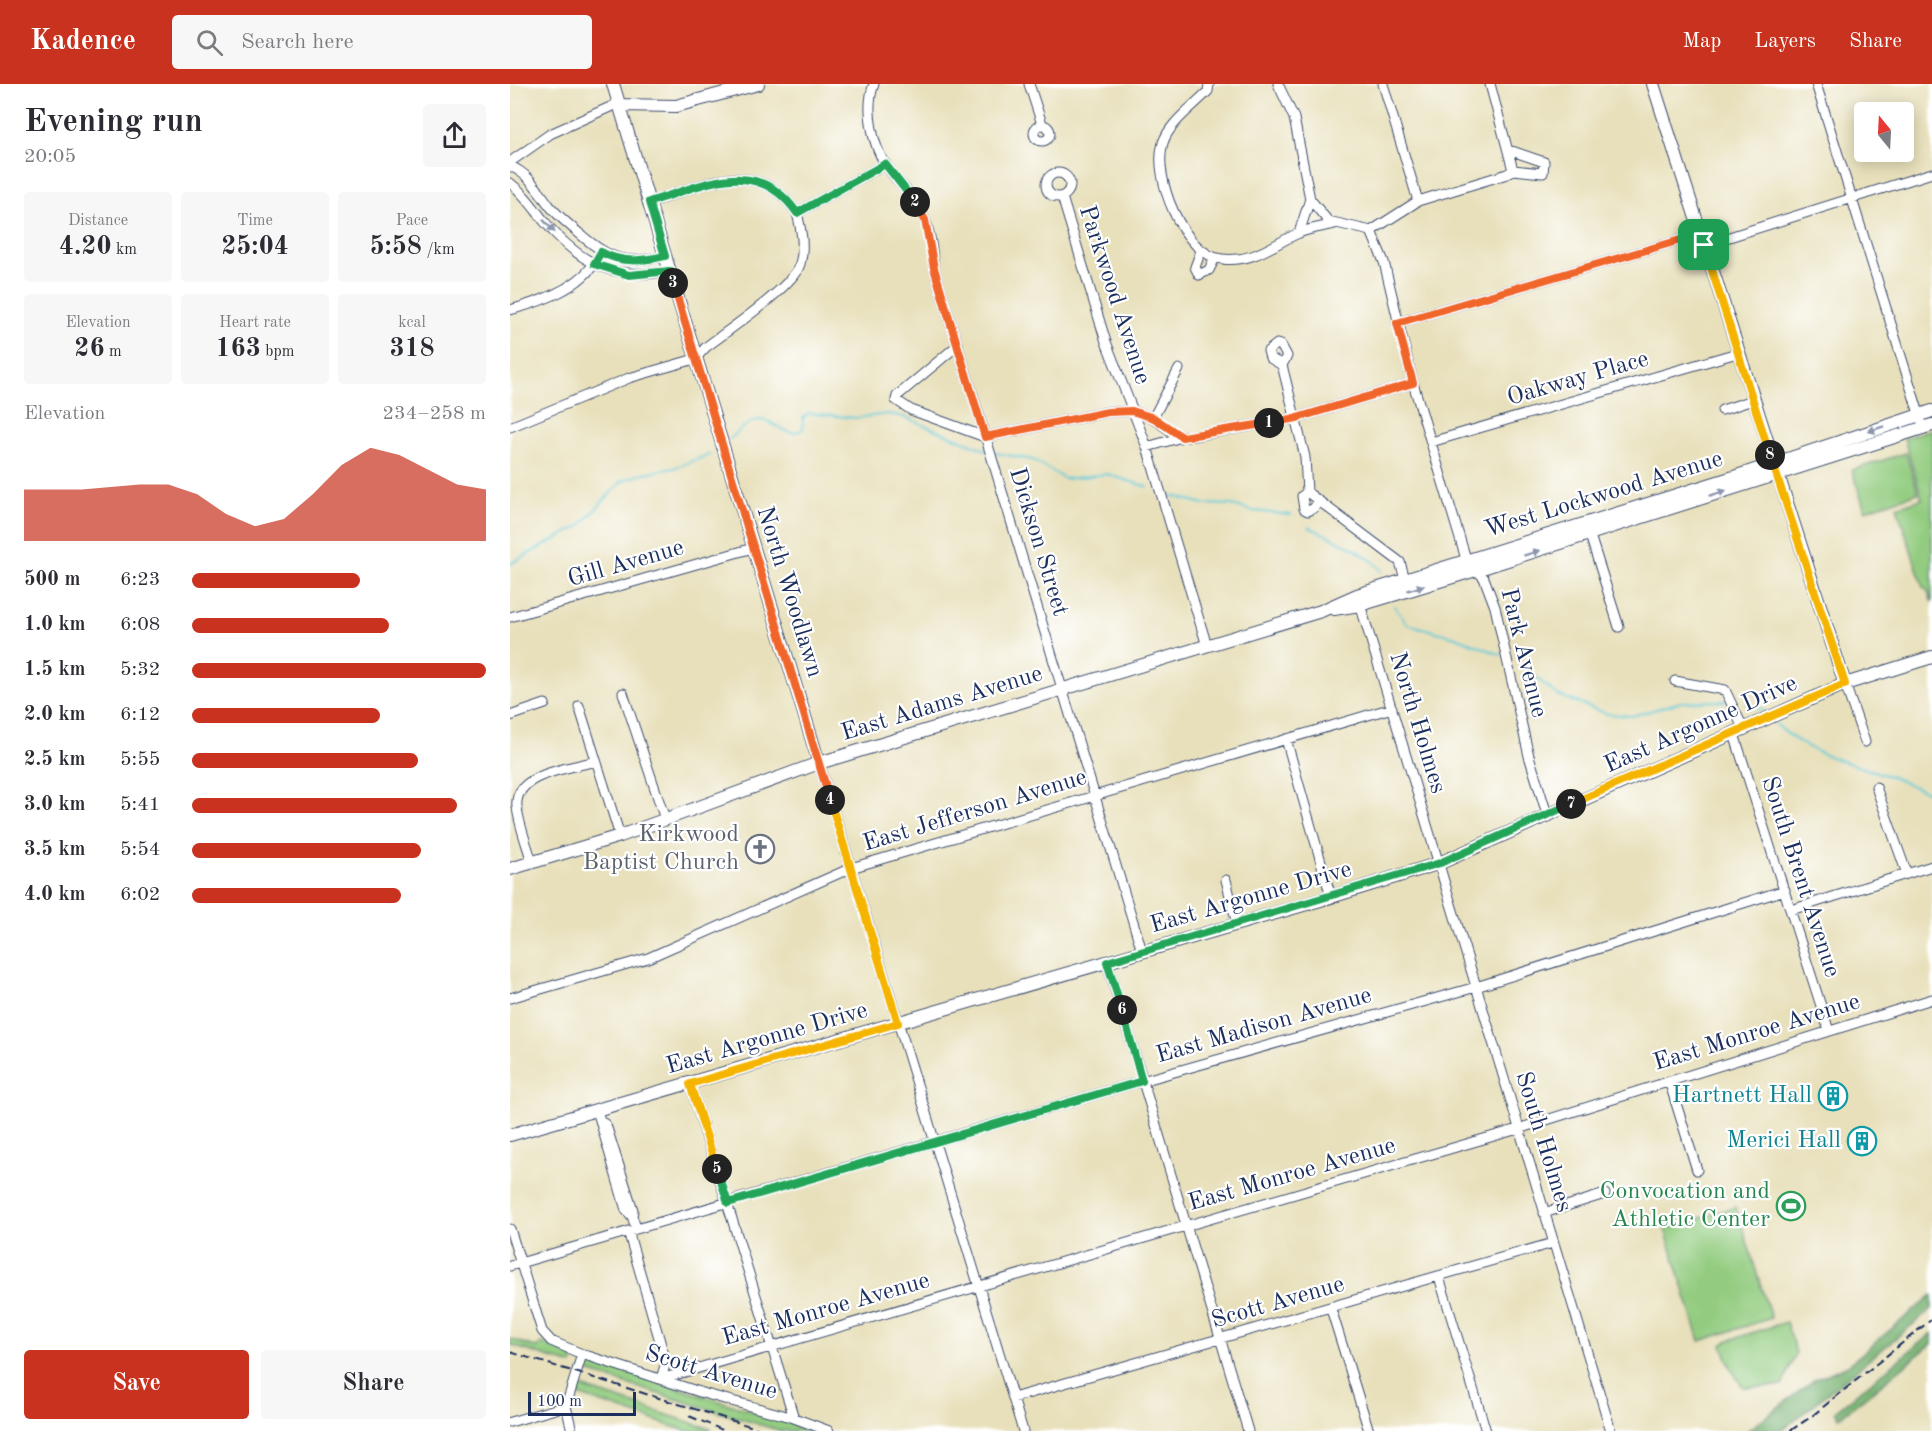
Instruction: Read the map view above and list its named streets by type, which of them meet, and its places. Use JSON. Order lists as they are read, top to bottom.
{
  "streets": {
    "street": [
      "Parkwood Avenue",
      "Oakway Place",
      "West Lockwood Avenue",
      "Dickson Street",
      "Gill Avenue",
      "North Woodlawn",
      "Park Avenue",
      "East Adams Avenue",
      "North Holmes",
      "East Argonne Drive",
      "East Jefferson Avenue",
      "South Brent Avenue",
      "East Madison Avenue",
      "East Monroe Avenue",
      "South Holmes",
      "Scott Avenue"
    ]
  },
  "crossings": [
    ["Parkwood Avenue", "East Adams Avenue"],
    ["Oakway Place", "Park Avenue"],
    ["West Lockwood Avenue", "Park Avenue"],
    ["West Lockwood Avenue", "East Adams Avenue"],
    ["West Lockwood Avenue", "North Holmes"],
    ["Dickson Street", "East Adams Avenue"],
    ["Dickson Street", "East Argonne Drive"],
    ["Dickson Street", "East Jefferson Avenue"],
    ["Gill Avenue", "North Woodlawn"],
    ["North Woodlawn", "East Adams Avenue"],
    ["North Woodlawn", "East Argonne Drive"],
    ["North Woodlawn", "East Jefferson Avenue"],
    ["North Woodlawn", "East Madison Avenue"],
    ["North Woodlawn", "East Monroe Avenue"],
    ["North Woodlawn", "Scott Avenue"],
    ["Park Avenue", "East Argonne Drive"],
    ["East Adams Avenue", "North Holmes"],
    ["North Holmes", "East Argonne Drive"],
    ["North Holmes", "East Jefferson Avenue"],
    ["North Holmes", "South Holmes"],
    ["East Argonne Drive", "South Brent Avenue"],
    ["East Argonne Drive", "South Holmes"],
    ["South Brent Avenue", "East Madison Avenue"],
    ["South Brent Avenue", "East Monroe Avenue"],
    ["East Madison Avenue", "South Holmes"],
    ["East Madison Avenue", "Scott Avenue"],
    ["East Monroe Avenue", "South Holmes"],
    ["East Monroe Avenue", "Scott Avenue"],
    ["South Holmes", "Scott Avenue"]
  ],
  "places": {
    "church": ["Kirkwood Baptist Church"],
    "building": ["Hartnett Hall", "Merici Hall"],
    "sports": ["Convocation and Athletic Center"]
  },
  "scale_bar": "100 m",
  "north": "top",
  "page": {
    "header": "Kadence",
    "search": "Search here",
    "nav": ["Map", "Layers", "Share"],
    "heading": ["Evening run", "20:05"],
    "stats": [
      ["Distance", "4.20 km"],
      ["Time", "25:04"],
      ["Pace", "5:58 /km"],
      ["Elevation", "26 m"],
      ["Heart rate", "163 bpm"],
      ["kcal", "318"]
    ],
    "pins": [
      "2",
      "3",
      "1",
      "8",
      "4",
      "7",
      "6",
      "5"
    ],
    "chart": ["Elevation", "234–258 m"],
    "list": [
      {
        "name": "500 m",
        "note": "6:23"
      },
      {
        "name": "1.0 km",
        "note": "6:08"
      },
      {
        "name": "1.5 km",
        "note": "5:32"
      },
      {
        "name": "2.0 km",
        "note": "6:12"
      },
      {
        "name": "2.5 km",
        "note": "5:55"
      },
      {
        "name": "3.0 km",
        "note": "5:41"
      },
      {
        "name": "3.5 km",
        "note": "5:54"
      },
      {
        "name": "4.0 km",
        "note": "6:02"
      }
    ],
    "buttons": ["Save", "Share"],
    "scale": "100 m"
  }
}
